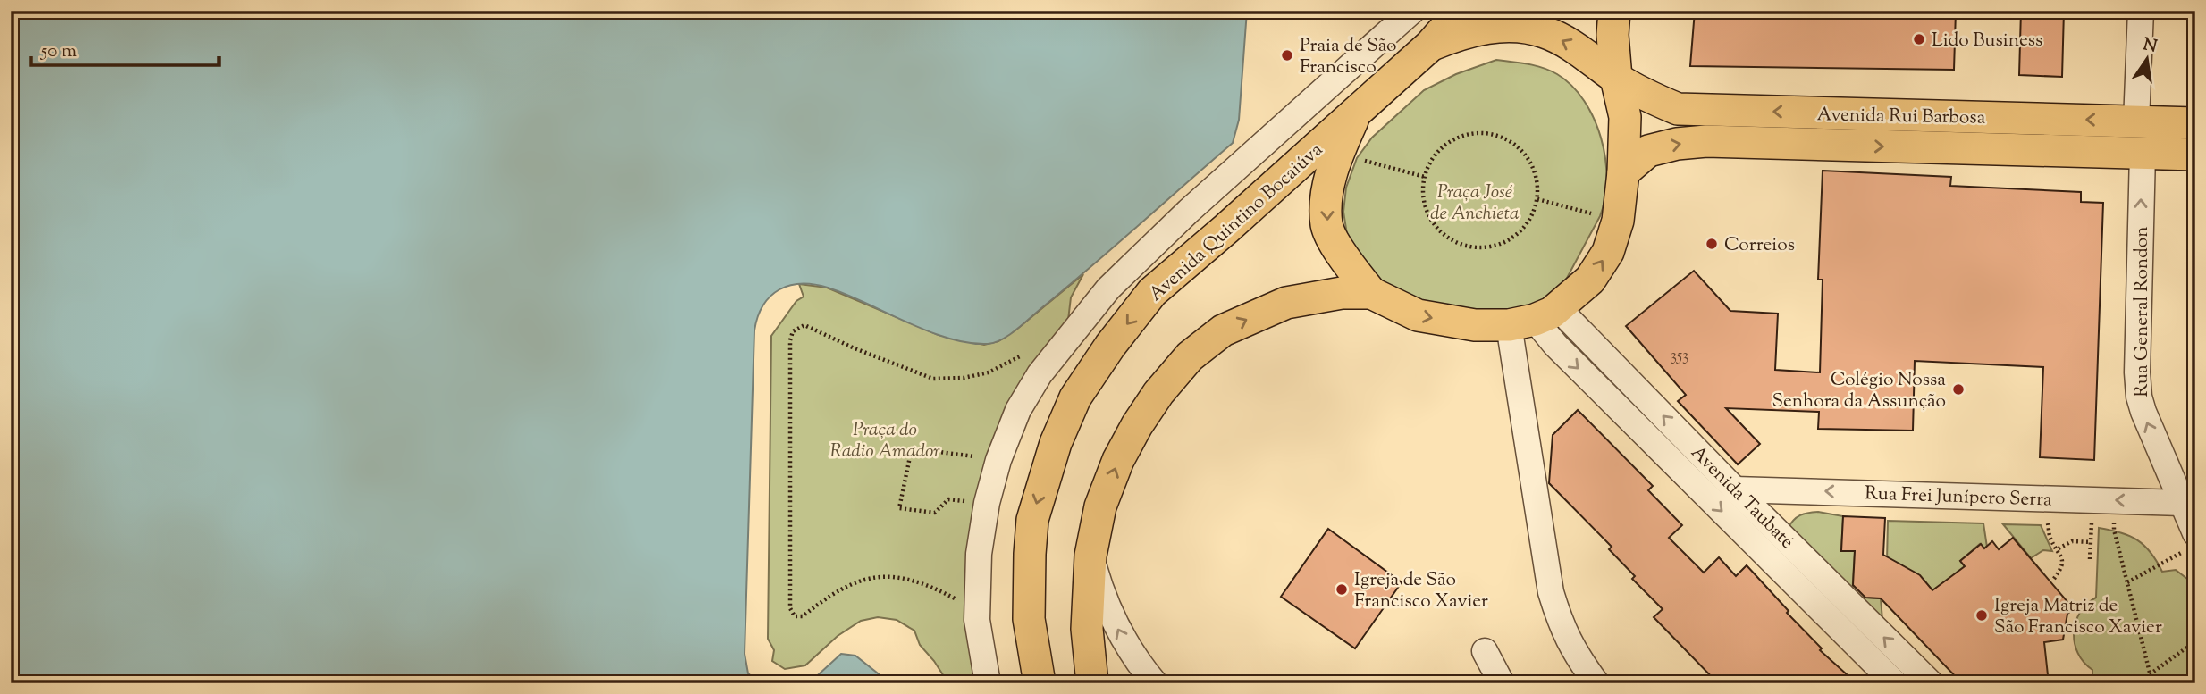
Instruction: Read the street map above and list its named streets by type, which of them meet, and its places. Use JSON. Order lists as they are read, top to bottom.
{
  "streets": {
    "main road": ["Avenida Rui Barbosa", "Avenida Quintino Bocaiúva"],
    "street": ["Rua General Rondon", "Rua Frei Junípero Serra", "Avenida Taubaté"]
  },
  "crossings": [
    ["Avenida Rui Barbosa", "Avenida Quintino Bocaiúva"],
    ["Avenida Rui Barbosa", "Rua General Rondon"],
    ["Rua General Rondon", "Rua Frei Junípero Serra"],
    ["Rua Frei Junípero Serra", "Avenida Taubaté"]
  ],
  "one_way": ["Avenida Quintino Bocaiúva", "Rua General Rondon", "Rua Frei Junípero Serra"],
  "parks": ["Praça José de Anchieta", "Praça do Radio Amador"],
  "places": [
    "Lido Business",
    "Praia de São Francisco",
    "Correios",
    "Colégio Nossa Senhora da Assunção",
    "Igreja de São Francisco Xavier",
    "Igreja Matriz de São Francisco Xavier"
  ],
  "house_numbers": ["353"],
  "scale_bar": "50 m",
  "north": "top"
}
